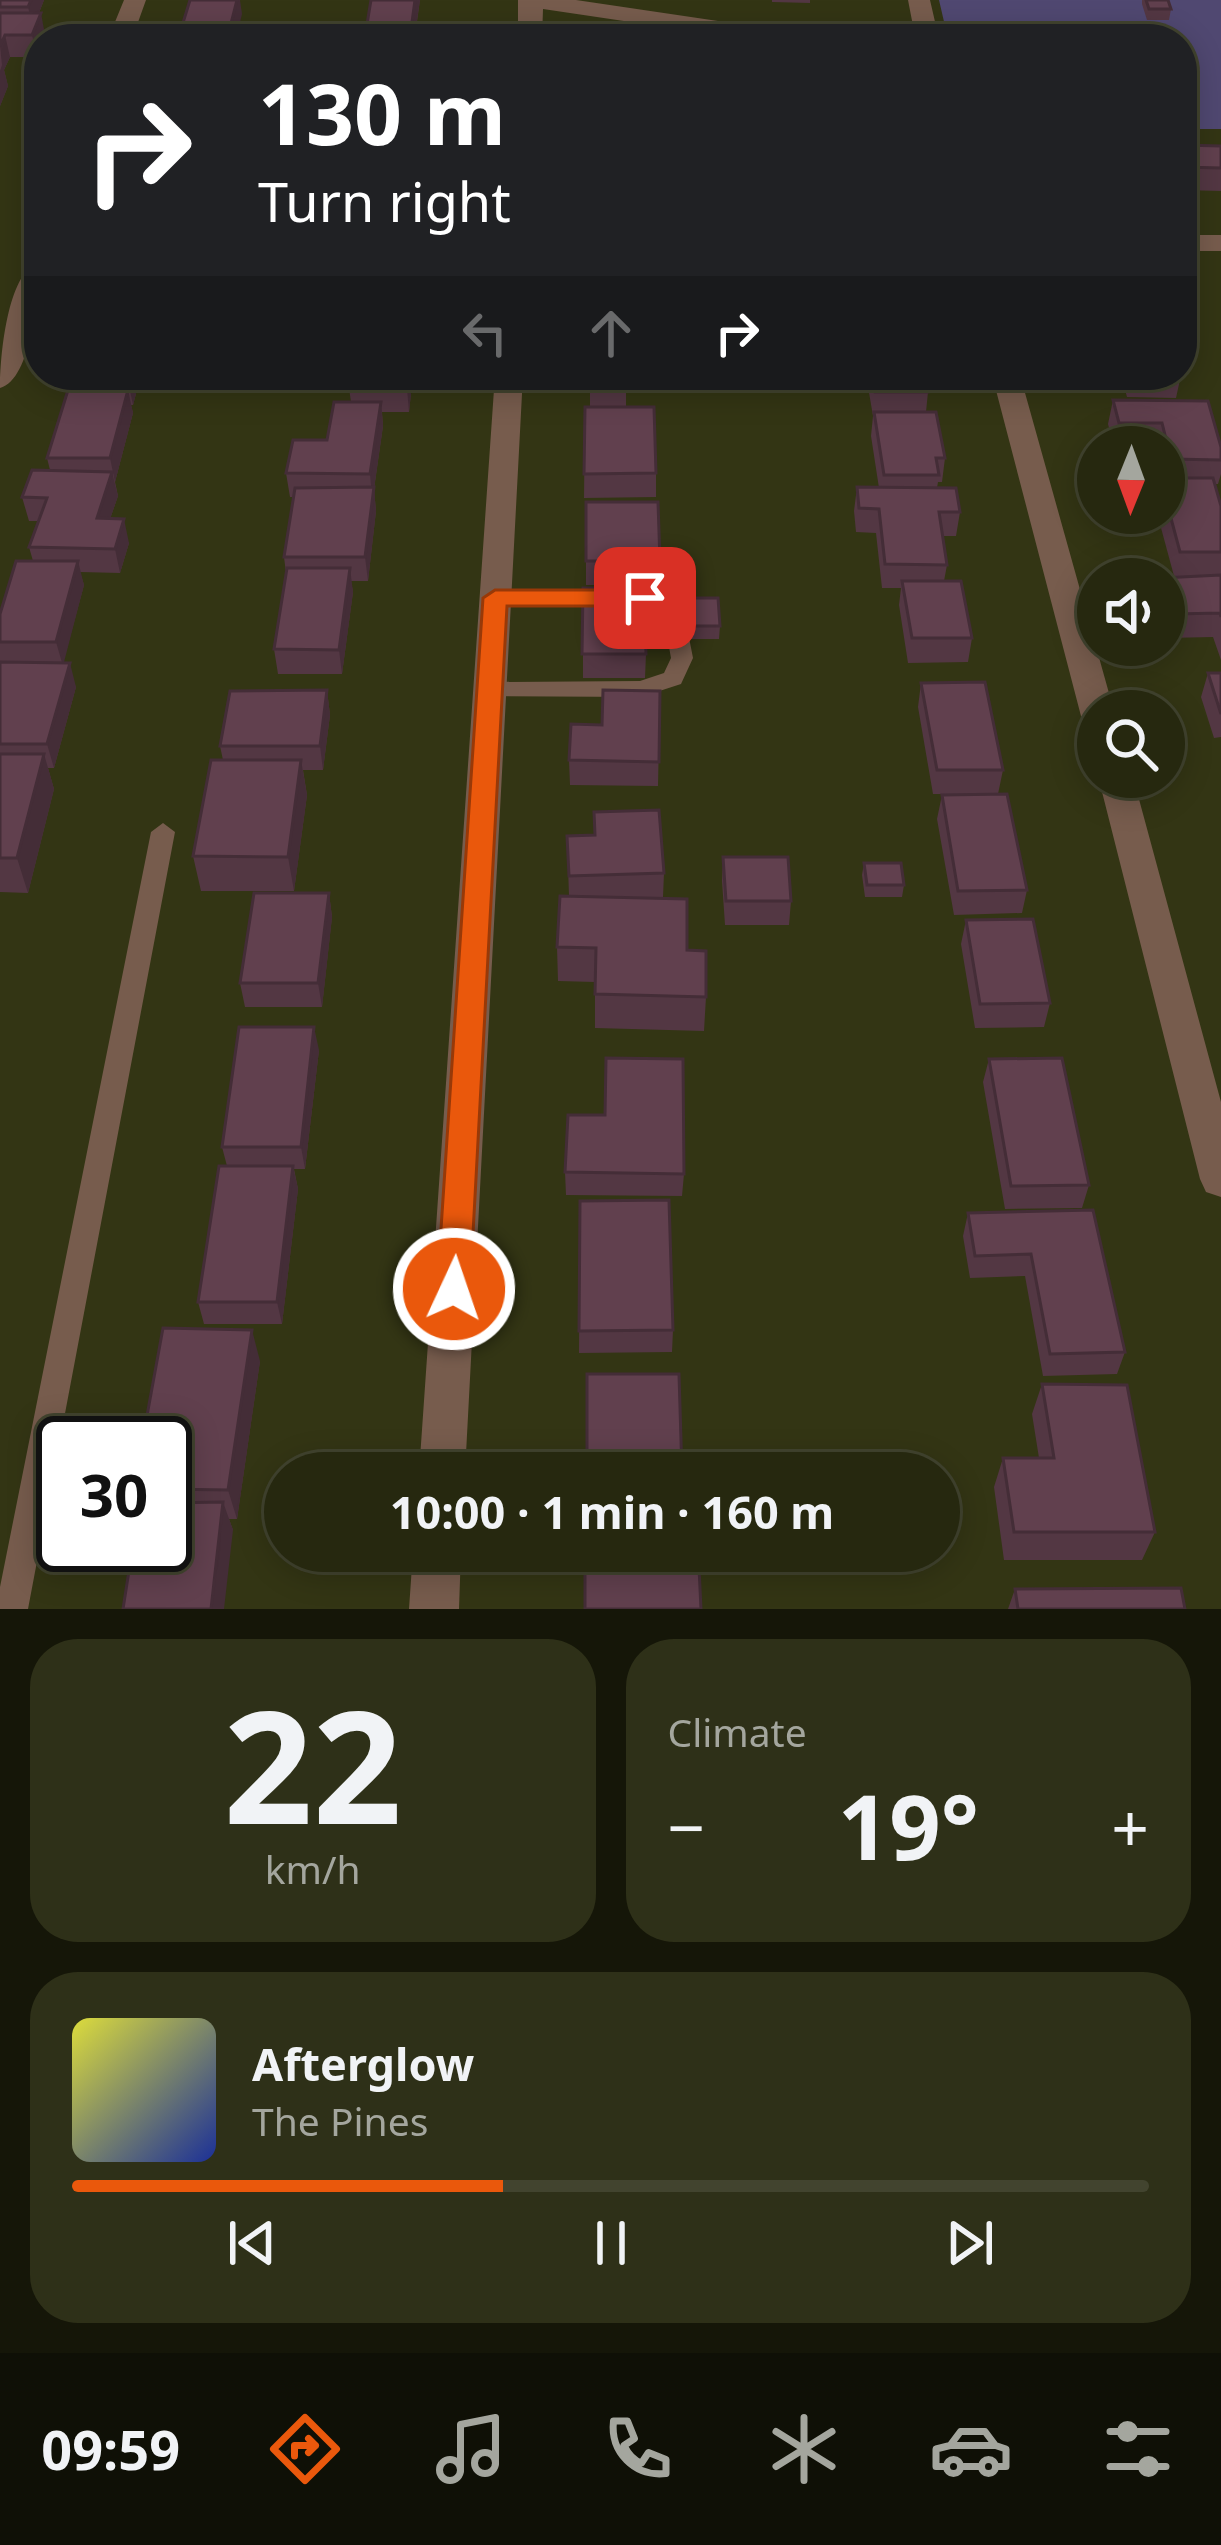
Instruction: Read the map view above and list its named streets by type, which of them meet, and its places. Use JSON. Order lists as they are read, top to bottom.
{
  "north": "bottom",
  "page": {
    "turn": ["130 m", "Turn right"],
    "limit": "30",
    "trip": "10:00 · 1 min · 160 m",
    "tile": [
      ["22", "km/h"],
      "Climate"
    ],
    "heat": ["−", "19°", "+"],
    "song": ["Afterglow", "The Pines"],
    "tabs": "09:59"
  }
}
